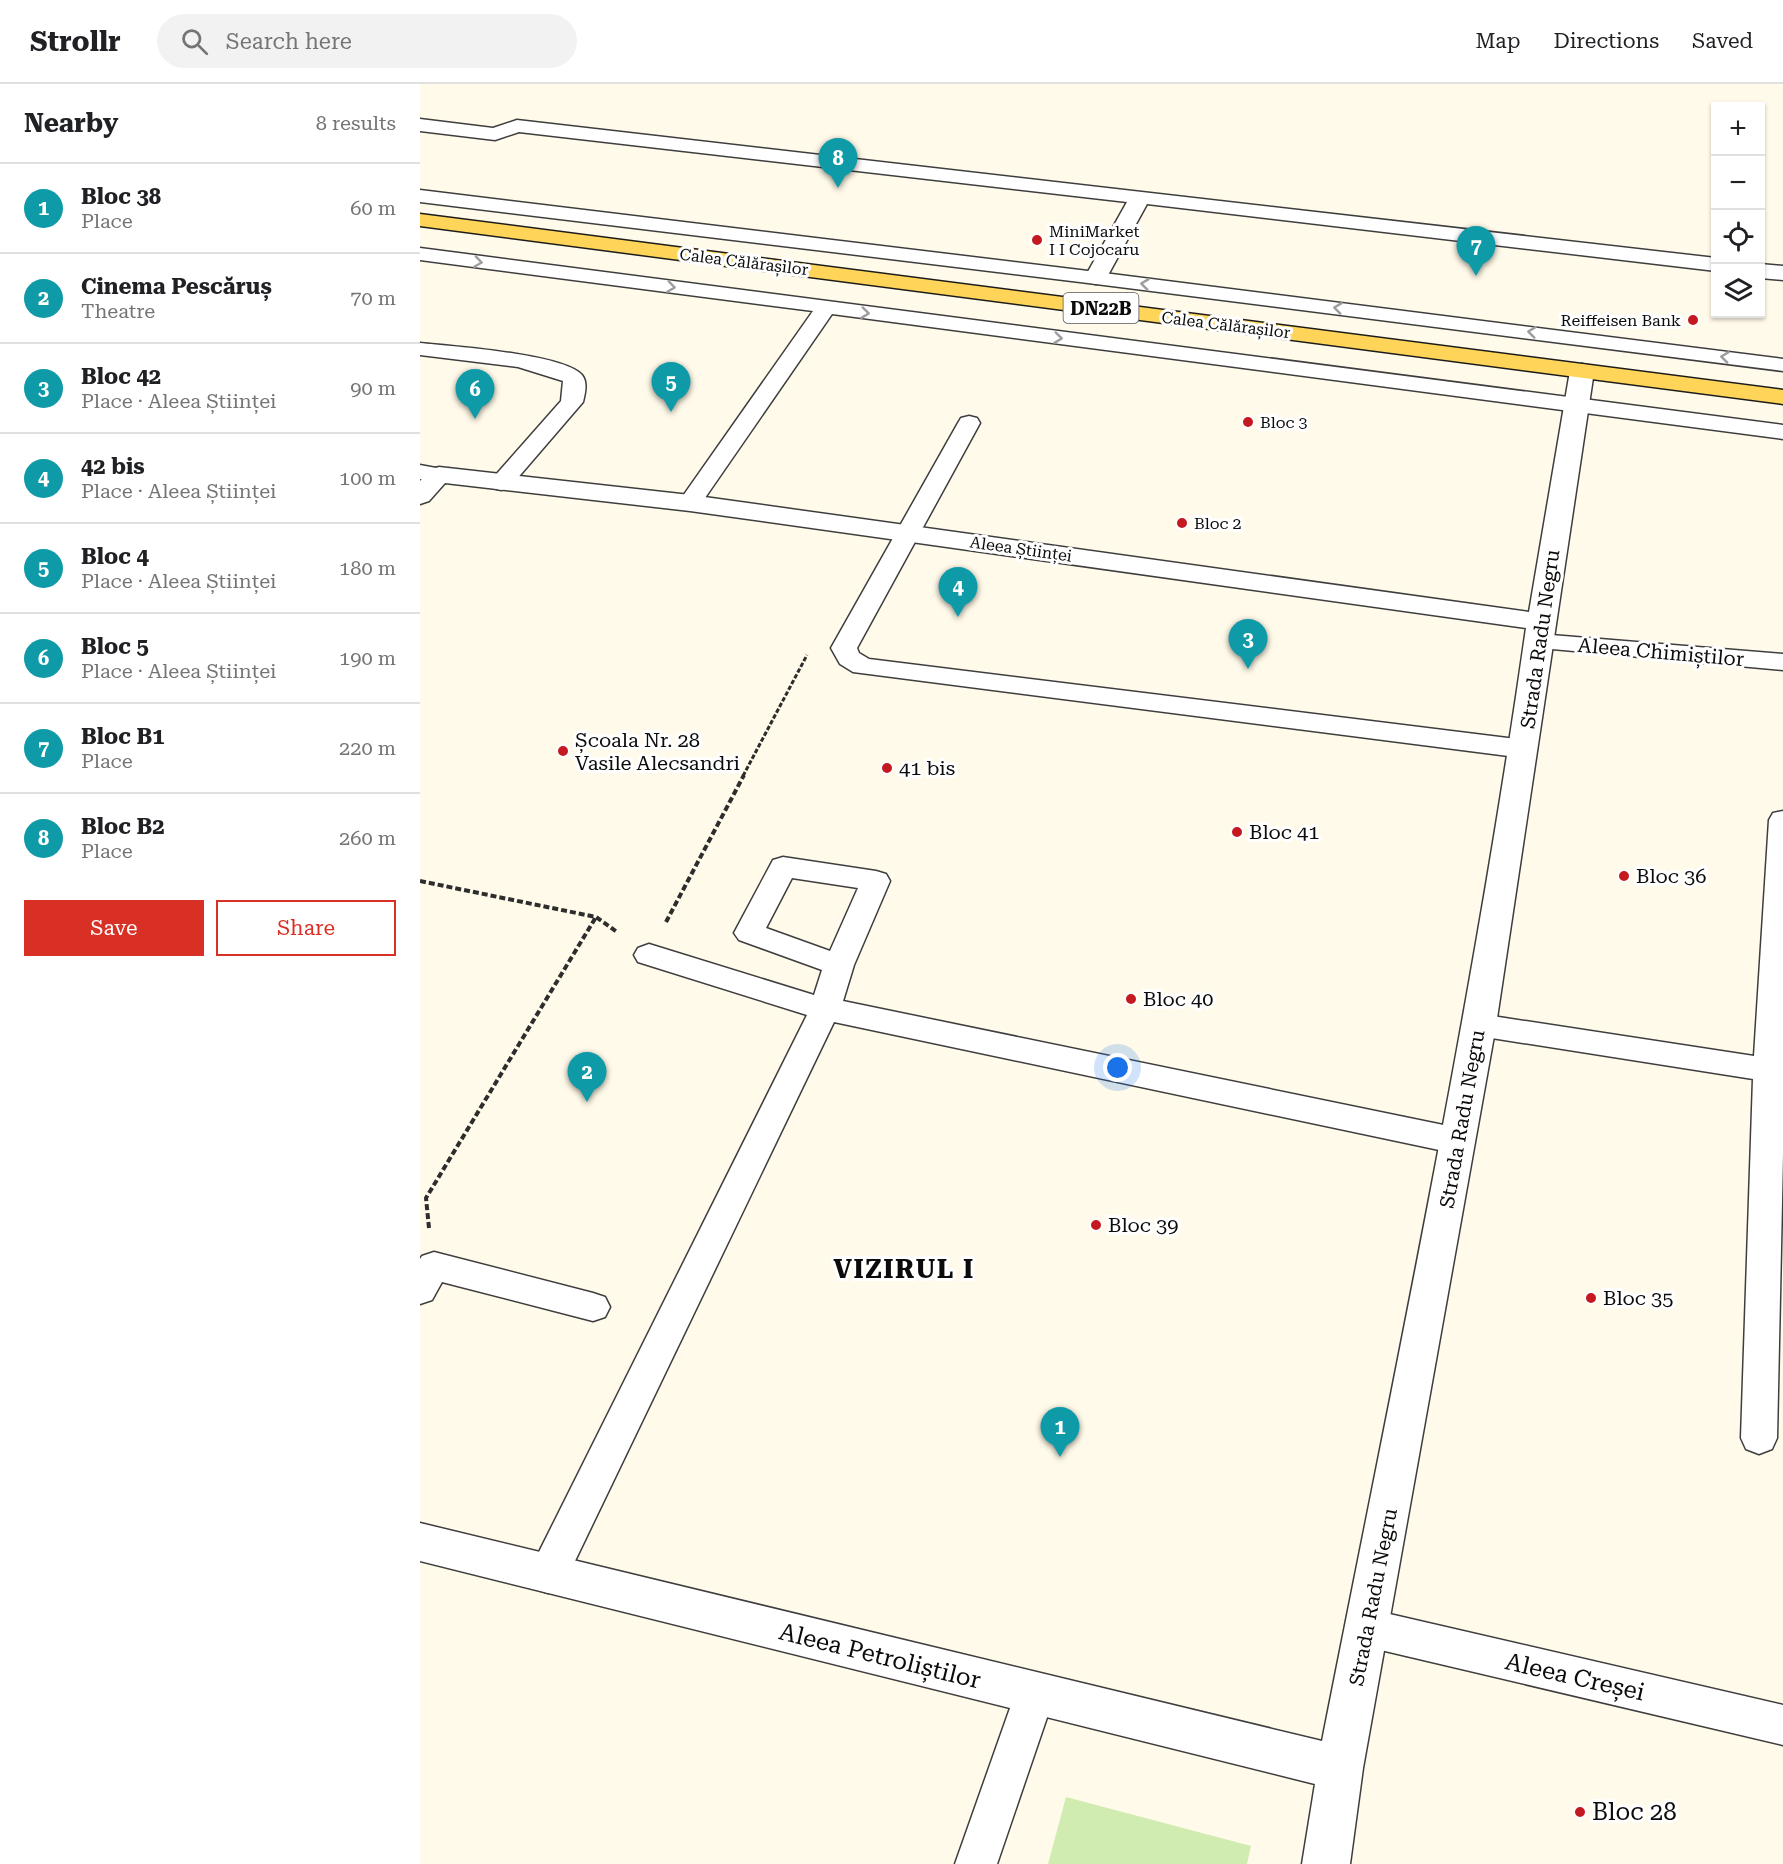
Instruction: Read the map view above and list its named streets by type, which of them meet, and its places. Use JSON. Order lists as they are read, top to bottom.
{
  "streets": {
    "main road": ["Calea Călărașilor", "DN22B"],
    "street": ["Aleea Științei", "Strada Radu Negru", "Aleea Petroliștilor"],
    "lane": ["Aleea Chimiștilor", "Aleea Creșei"]
  },
  "crossings": [
    ["Calea Călărașilor", "Strada Radu Negru"],
    ["Aleea Științei", "Strada Radu Negru"],
    ["Aleea Științei", "Aleea Chimiștilor"],
    ["Strada Radu Negru", "Aleea Chimiștilor"],
    ["Strada Radu Negru", "Aleea Petroliștilor"],
    ["Strada Radu Negru", "Aleea Creșei"]
  ],
  "districts": ["VIZIRUL I"],
  "places": [
    "MiniMarket I I Cojocaru",
    "Reiffeisen Bank",
    "Bloc 3",
    "Bloc 2",
    "Școala Nr. 28 Vasile Alecsandri",
    "41 bis",
    "Bloc 41",
    "Bloc 36",
    "Bloc 40",
    "Bloc 39",
    "Bloc 35",
    "Bloc 28"
  ],
  "page": {
    "header": "Strollr",
    "search": "Search here",
    "nav": ["Map", "Directions", "Saved"],
    "heading": ["Nearby", "8 results"],
    "map_buttons": ["+", "−"],
    "pins": [
      "8",
      "7",
      "5",
      "6",
      "4",
      "3",
      "2",
      "1"
    ],
    "list": [
      {
        "mark": "1",
        "name": "Bloc 38",
        "note": "Place",
        "value": "60 m"
      },
      {
        "mark": "2",
        "name": "Cinema Pescăruș",
        "note": "Theatre",
        "value": "70 m"
      },
      {
        "mark": "3",
        "name": "Bloc 42",
        "note": "Place · Aleea Științei",
        "value": "90 m"
      },
      {
        "mark": "4",
        "name": "42 bis",
        "note": "Place · Aleea Științei",
        "value": "100 m"
      },
      {
        "mark": "5",
        "name": "Bloc 4",
        "note": "Place · Aleea Științei",
        "value": "180 m"
      },
      {
        "mark": "6",
        "name": "Bloc 5",
        "note": "Place · Aleea Științei",
        "value": "190 m"
      },
      {
        "mark": "7",
        "name": "Bloc B1",
        "note": "Place",
        "value": "220 m"
      },
      {
        "mark": "8",
        "name": "Bloc B2",
        "note": "Place",
        "value": "260 m"
      }
    ],
    "buttons": ["Save", "Share"]
  }
}
